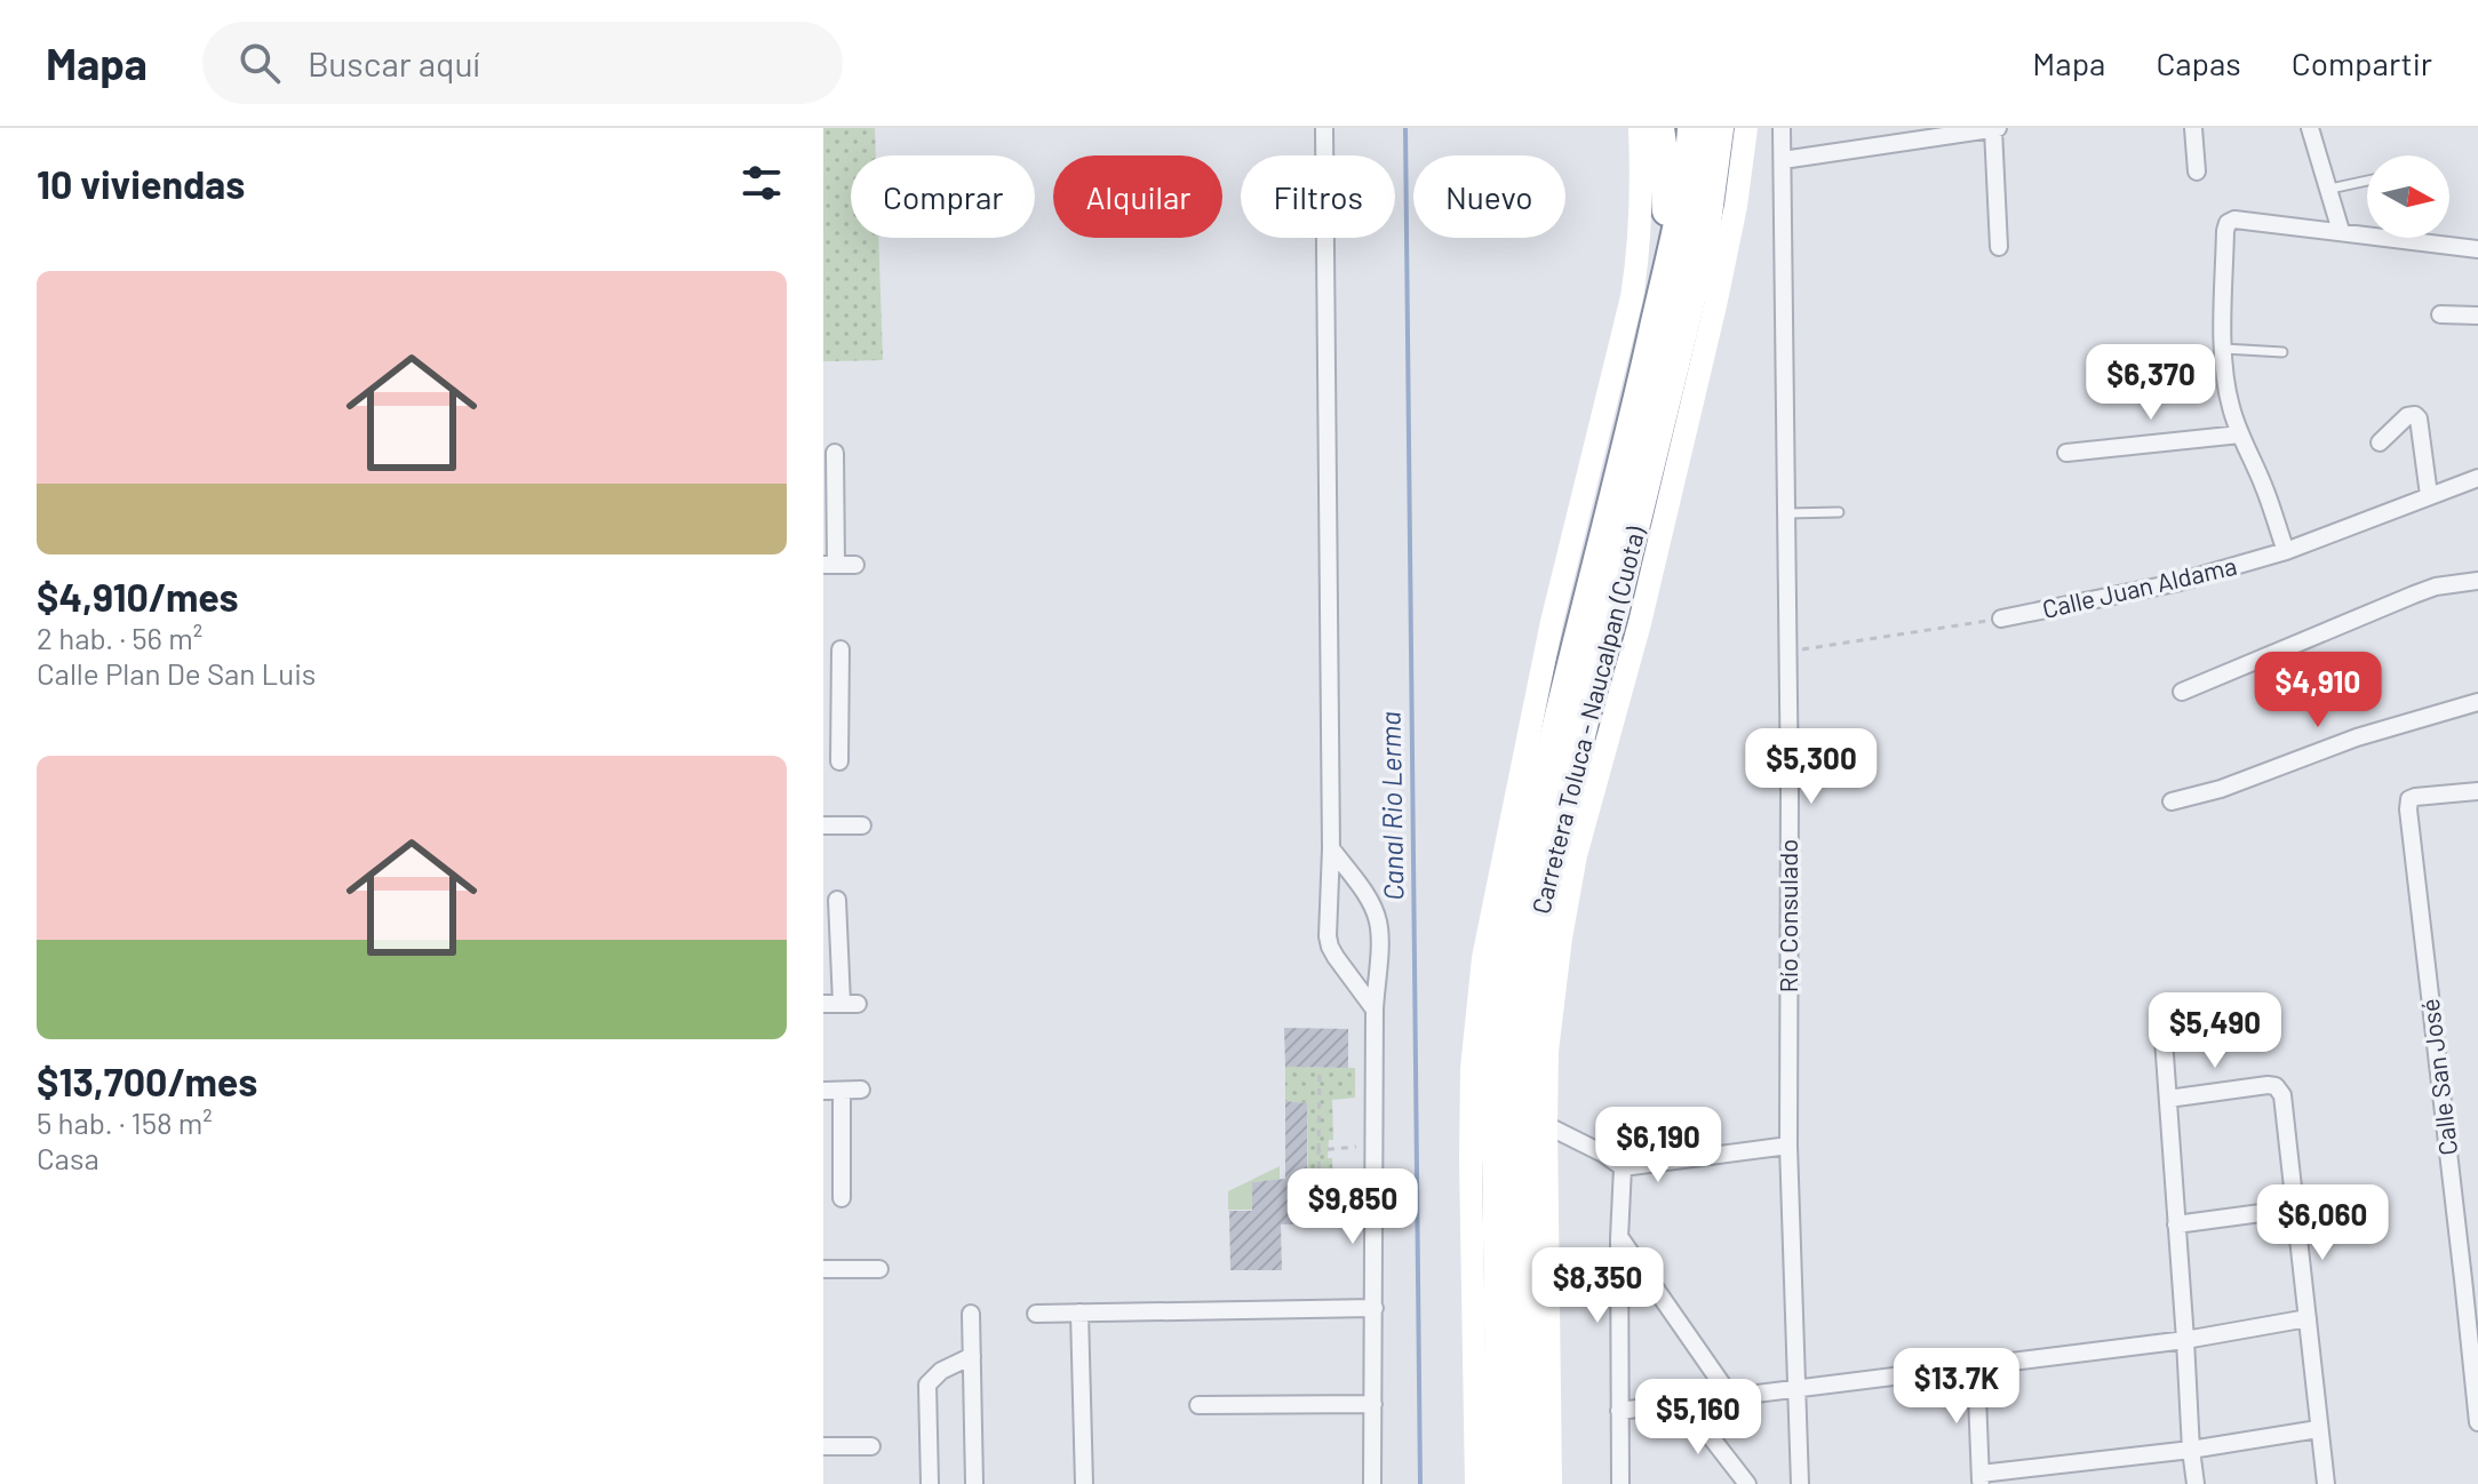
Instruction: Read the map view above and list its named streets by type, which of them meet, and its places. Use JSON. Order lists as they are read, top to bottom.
{
  "streets": {
    "highway": ["Carretera Toluca - Naucalpan (Cuota)"],
    "street": ["Calle Juan Aldama", "Río Consulado", "Calle San José"]
  },
  "water": ["Canal Rio Lerma"],
  "north": "right",
  "page": {
    "header": "Mapa",
    "search": "Buscar aquí",
    "nav": ["Mapa", "Capas", "Compartir"],
    "heading": "10 viviendas",
    "chip": [
      "Comprar",
      "Alquilar",
      "Filtros",
      "Nuevo"
    ],
    "list": [
      {
        "name": "$4,910/mes",
        "note": "2 hab. · 56 m² · Calle Plan De San Luis"
      },
      {
        "name": "$13,700/mes",
        "note": "5 hab. · 158 m² · Casa"
      }
    ],
    "price": [
      "$6,370",
      "$4,910",
      "$5,300",
      "$5,490",
      "$6,190",
      "$9,850",
      "$6,060",
      "$8,350",
      "$13.7K",
      "$5,160"
    ]
  }
}
